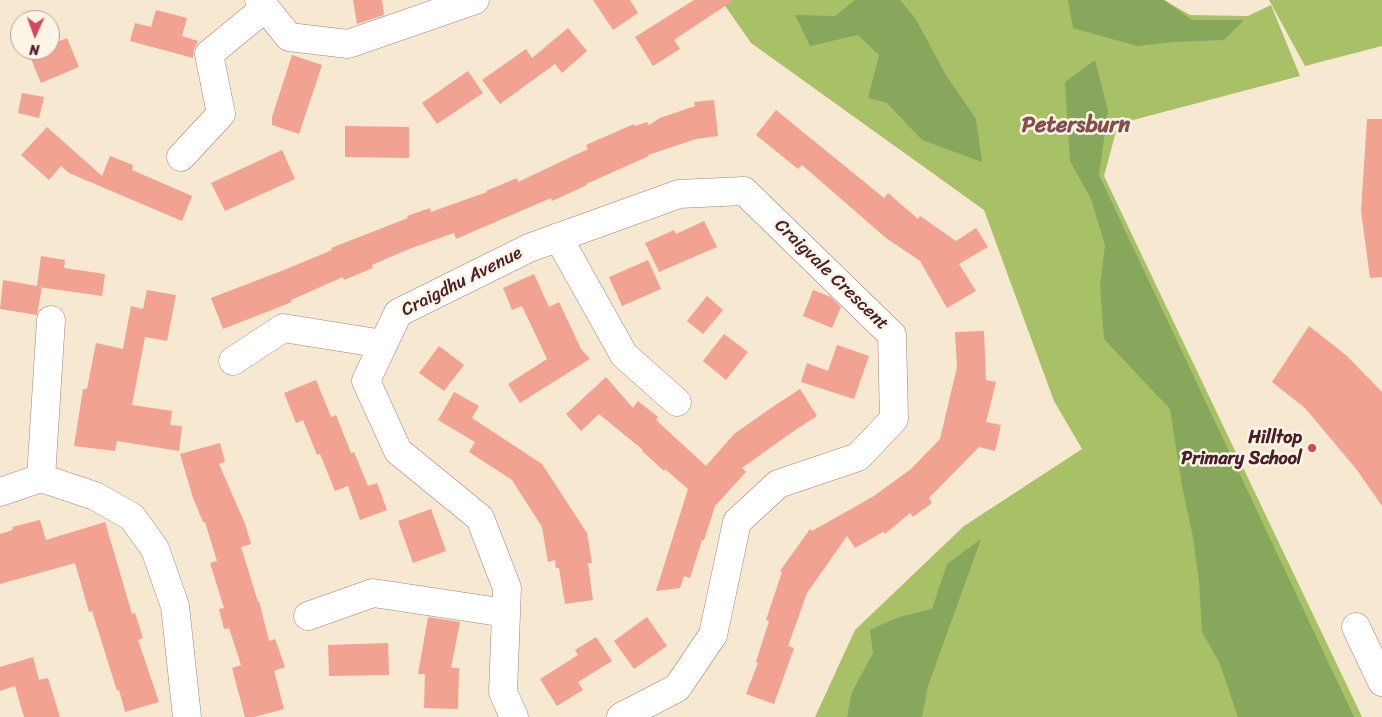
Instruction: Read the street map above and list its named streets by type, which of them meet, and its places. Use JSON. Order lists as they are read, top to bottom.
{
  "streets": {
    "street": ["Craigvale Crescent", "Craigdhu Avenue"]
  },
  "crossings": [
    ["Craigvale Crescent", "Craigdhu Avenue"]
  ],
  "districts": ["Petersburn"],
  "places": ["Hilltop Primary School"],
  "north": "bottom"
}
